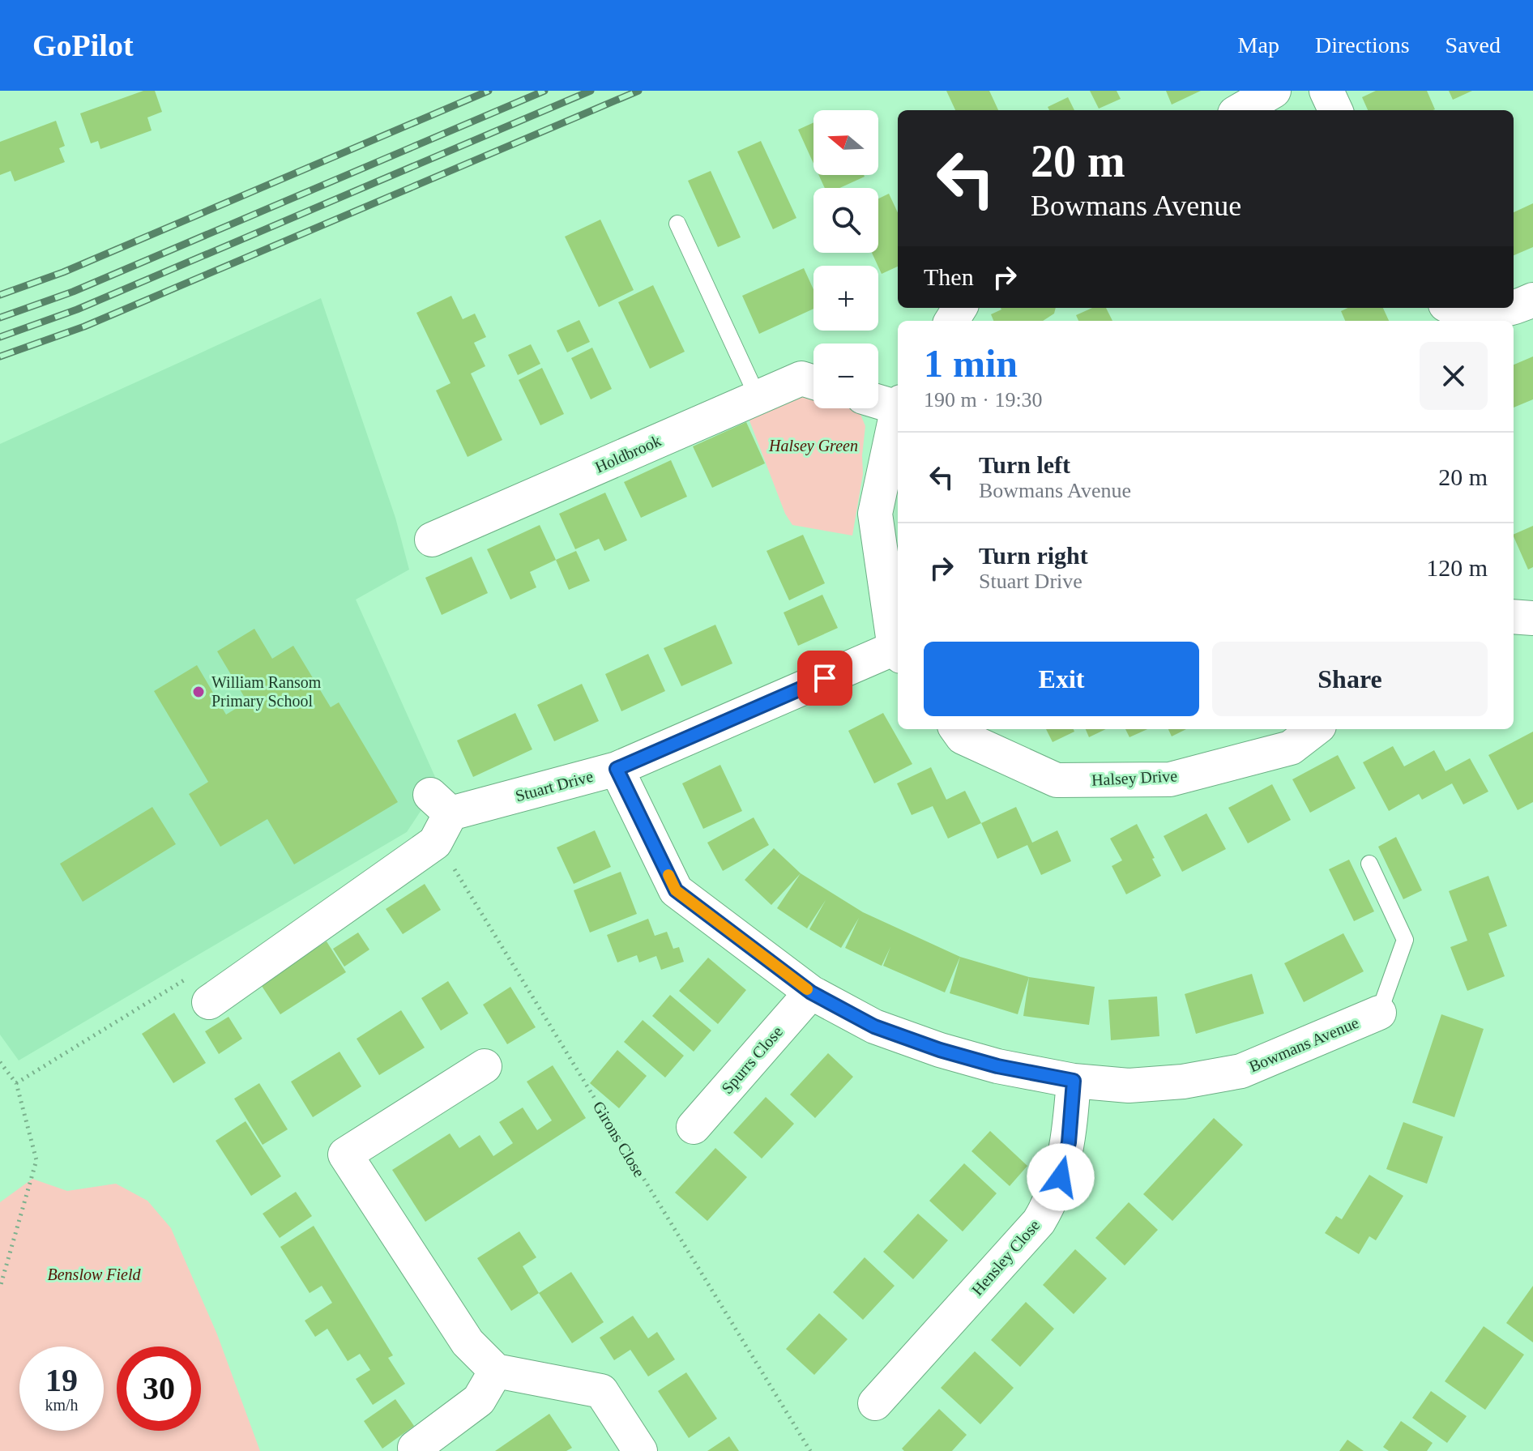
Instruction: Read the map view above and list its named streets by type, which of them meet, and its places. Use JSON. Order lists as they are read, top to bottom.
{
  "streets": {
    "street": [
      "Holdbrook",
      "Halsey Drive",
      "Stuart Drive",
      "Bowmans Avenue",
      "Spurrs Close",
      "Hensley Close"
    ],
    "path": ["Girons Close"]
  },
  "crossings": [
    ["Stuart Drive", "Bowmans Avenue"],
    ["Stuart Drive", "Girons Close"],
    ["Bowmans Avenue", "Spurrs Close"],
    ["Bowmans Avenue", "Hensley Close"]
  ],
  "parks": ["Halsey Green", "Benslow Field"],
  "places": ["William Ransom Primary School"],
  "north": "left",
  "page": {
    "header": "GoPilot",
    "nav": ["Map", "Directions", "Saved"],
    "map_buttons": ["+", "−"],
    "turn": ["20 m", "Bowmans Avenue"],
    "then": "Then",
    "heading": ["1 min", "190 m · 19:30"],
    "list": [
      {
        "name": "Turn left",
        "note": "Bowmans Avenue",
        "value": "20 m"
      },
      {
        "name": "Turn right",
        "note": "Stuart Drive",
        "value": "120 m"
      }
    ],
    "buttons": ["Exit", "Share"],
    "speed": "19 km/h",
    "limit": "30"
  }
}
